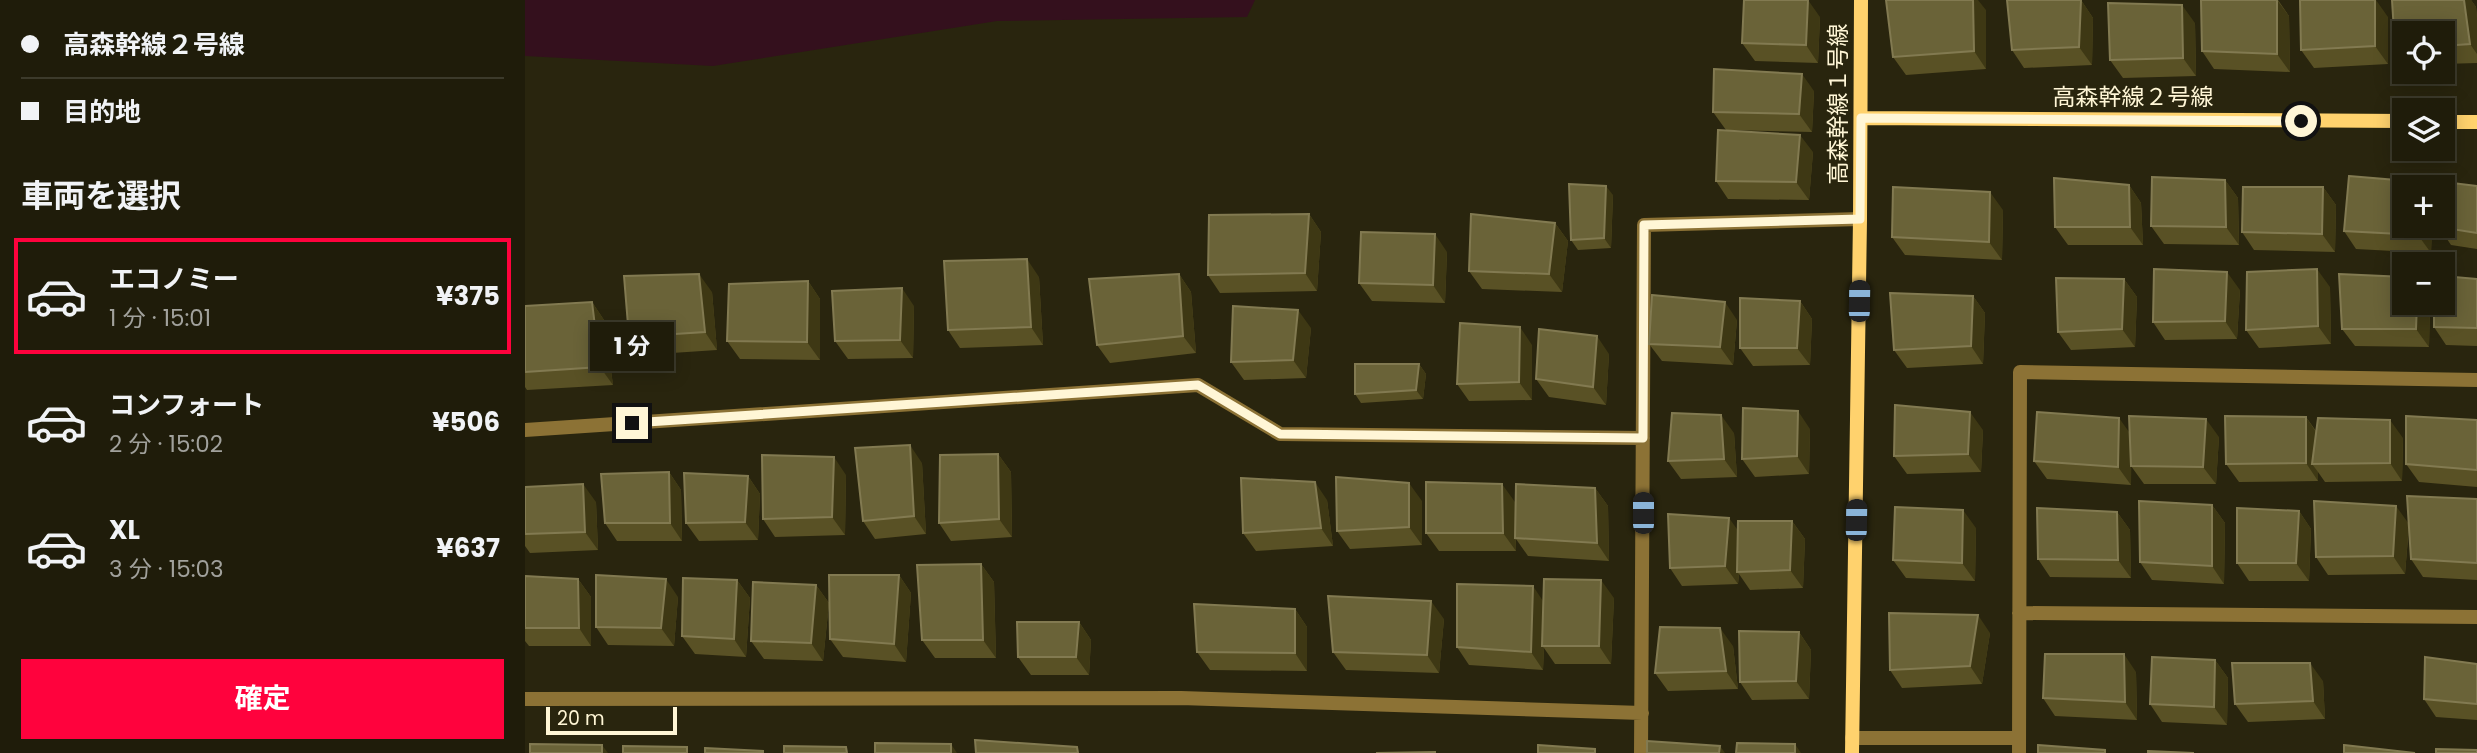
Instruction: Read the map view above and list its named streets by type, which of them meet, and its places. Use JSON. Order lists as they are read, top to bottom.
{
  "streets": {
    "street": ["高森幹線２号線", "高森幹線１号線"]
  },
  "crossings": [
    ["高森幹線２号線", "高森幹線１号線"]
  ],
  "scale_bar": "20 m",
  "page": {
    "banner": ["高森幹線２号線", "目的地"],
    "map_buttons": ["+", "−"],
    "heading": "車両を選択",
    "list": [
      {
        "name": "エコノミー",
        "note": "1 分 · 15:01",
        "value": "¥375"
      },
      {
        "name": "コンフォート",
        "note": "2 分 · 15:02",
        "value": "¥506"
      },
      {
        "name": "XL",
        "note": "3 分 · 15:03",
        "value": "¥637"
      }
    ],
    "bubble": "1 分",
    "buttons": "確定",
    "scale": "20 m"
  }
}
